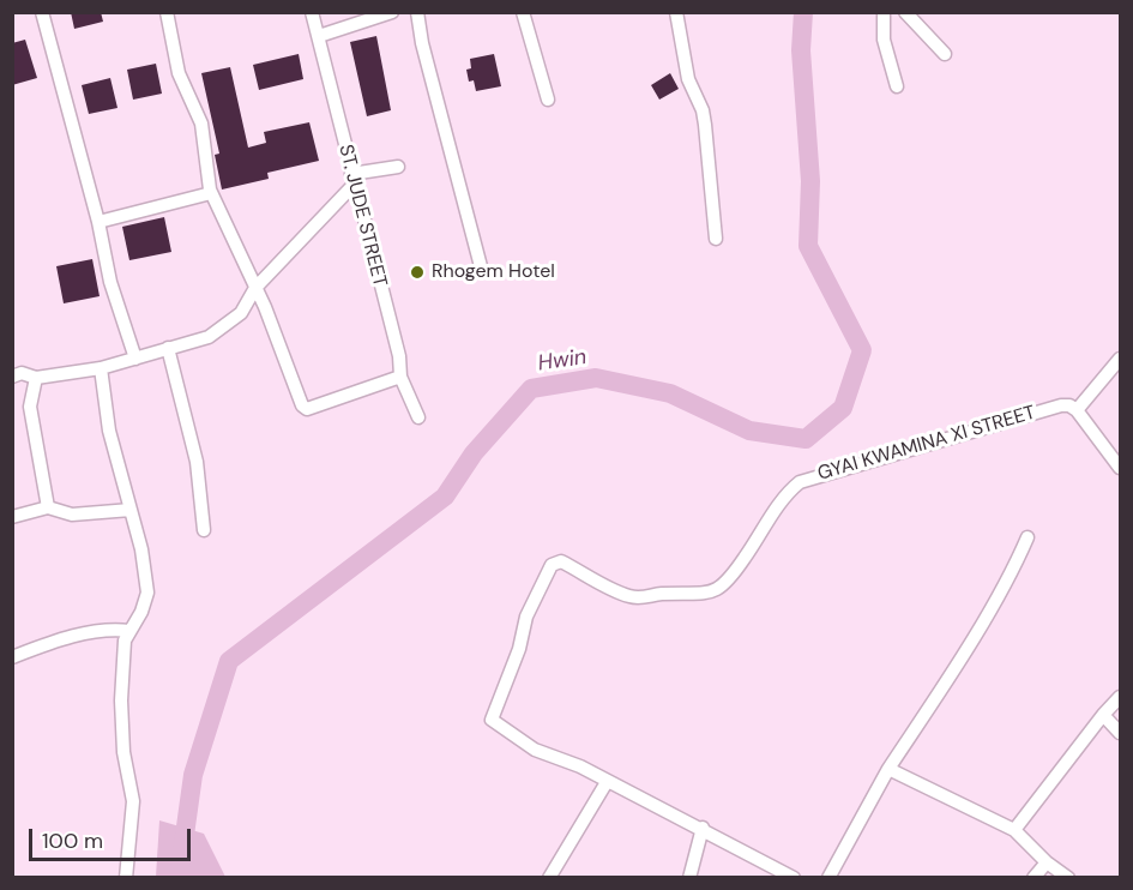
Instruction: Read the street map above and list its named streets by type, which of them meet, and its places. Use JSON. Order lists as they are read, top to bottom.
{
  "streets": {
    "street": ["ST. JUDE STREET", "GYAI KWAMINA XI STREET"]
  },
  "water": ["Hwin"],
  "places": ["Rhogem Hotel"],
  "scale_bar": "100 m"
}
